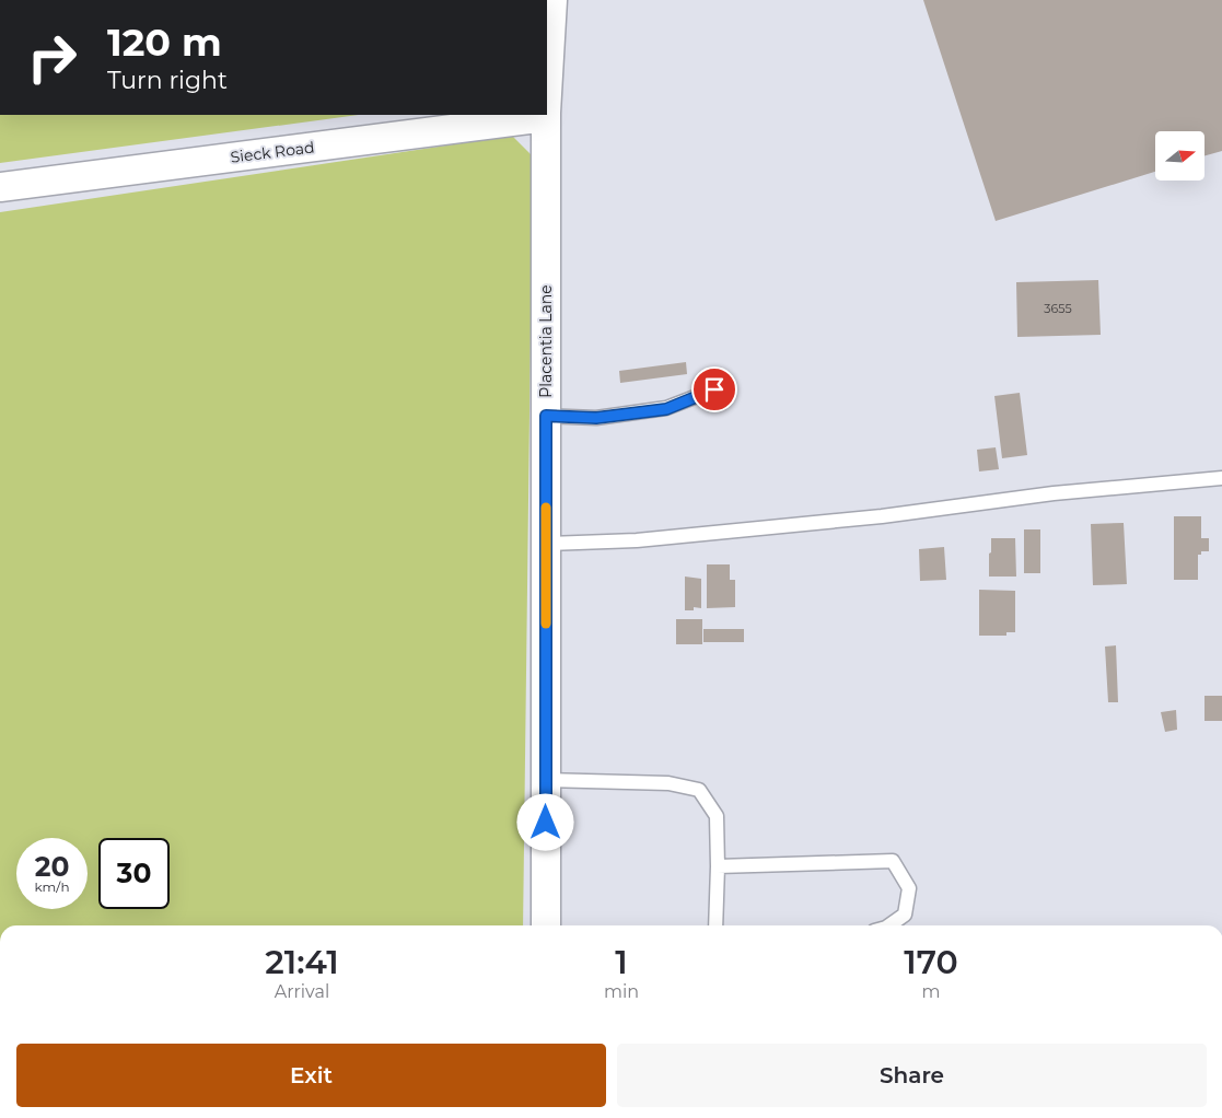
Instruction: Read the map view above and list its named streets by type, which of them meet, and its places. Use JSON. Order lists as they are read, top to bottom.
{
  "streets": {
    "street": ["Sieck Road", "Placentia Lane"]
  },
  "crossings": [
    ["Sieck Road", "Placentia Lane"]
  ],
  "house_numbers": ["3655"],
  "north": "right",
  "page": {
    "turn": ["120 m", "Turn right"],
    "speed": "20 km/h",
    "limit": "30",
    "eta": [
      "21:41",
      "Arrival",
      "1",
      "min",
      "170",
      "m"
    ],
    "buttons": ["Exit", "Share"]
  }
}
